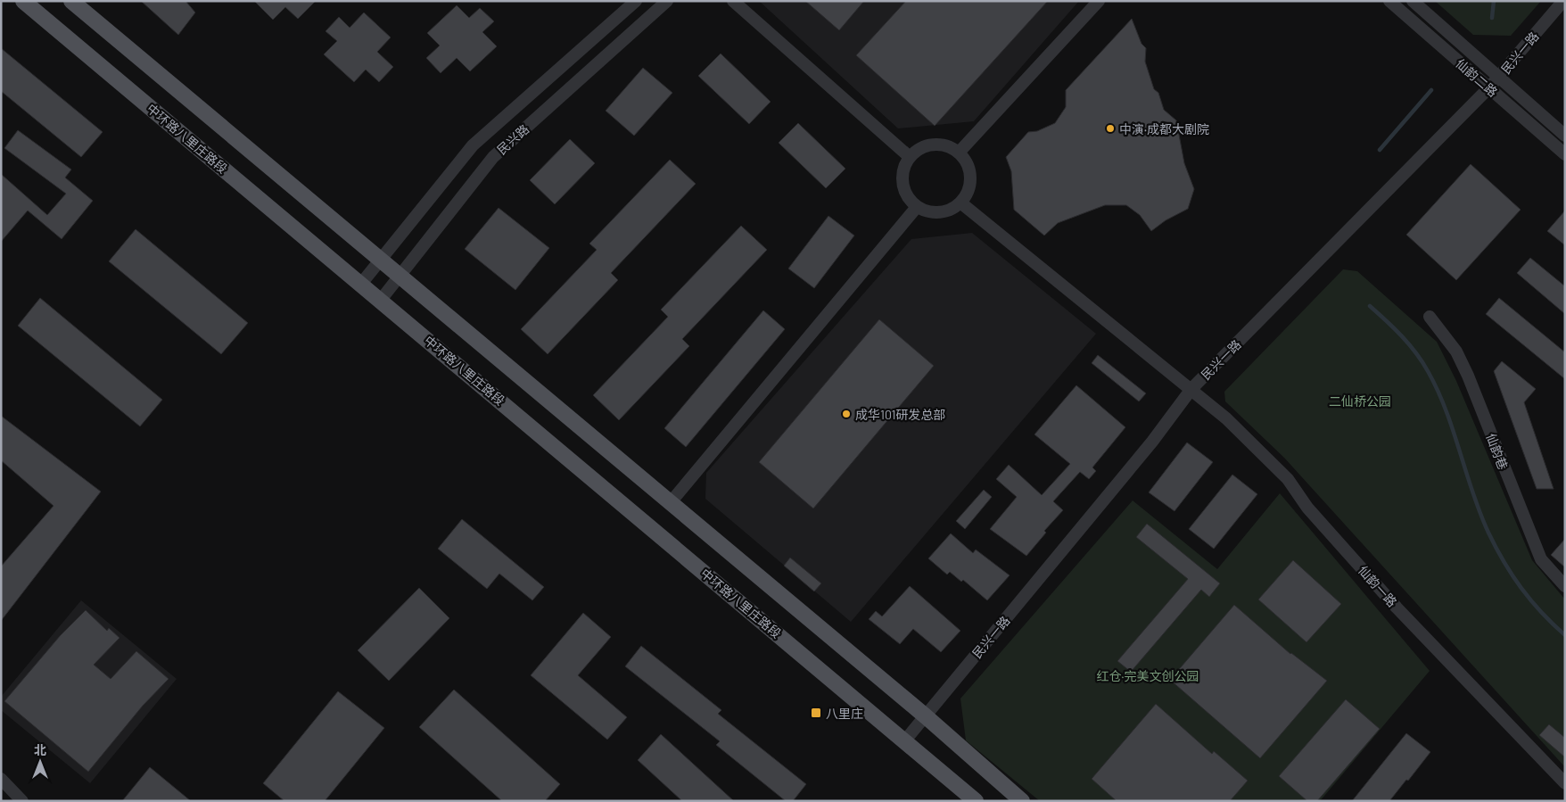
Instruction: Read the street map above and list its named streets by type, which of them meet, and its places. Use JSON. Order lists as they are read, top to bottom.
{
  "streets": {
    "main road": ["中环路八里庄路段"],
    "street": [
      "民兴一路",
      "仙韵二路",
      "民兴路",
      "仙韵巷",
      "仙韵一路"
    ]
  },
  "crossings": [
    ["民兴一路", "仙韵二路"],
    ["民兴一路", "中环路八里庄路段"],
    ["民兴一路", "仙韵一路"],
    ["中环路八里庄路段", "民兴路"]
  ],
  "parks": ["二仙桥公园", "红仓·完美文创公园"],
  "places": {
    "other": ["中演·成都大剧院", "成华101研发总部"],
    "transit": ["八里庄"]
  },
  "north": "top"
}
